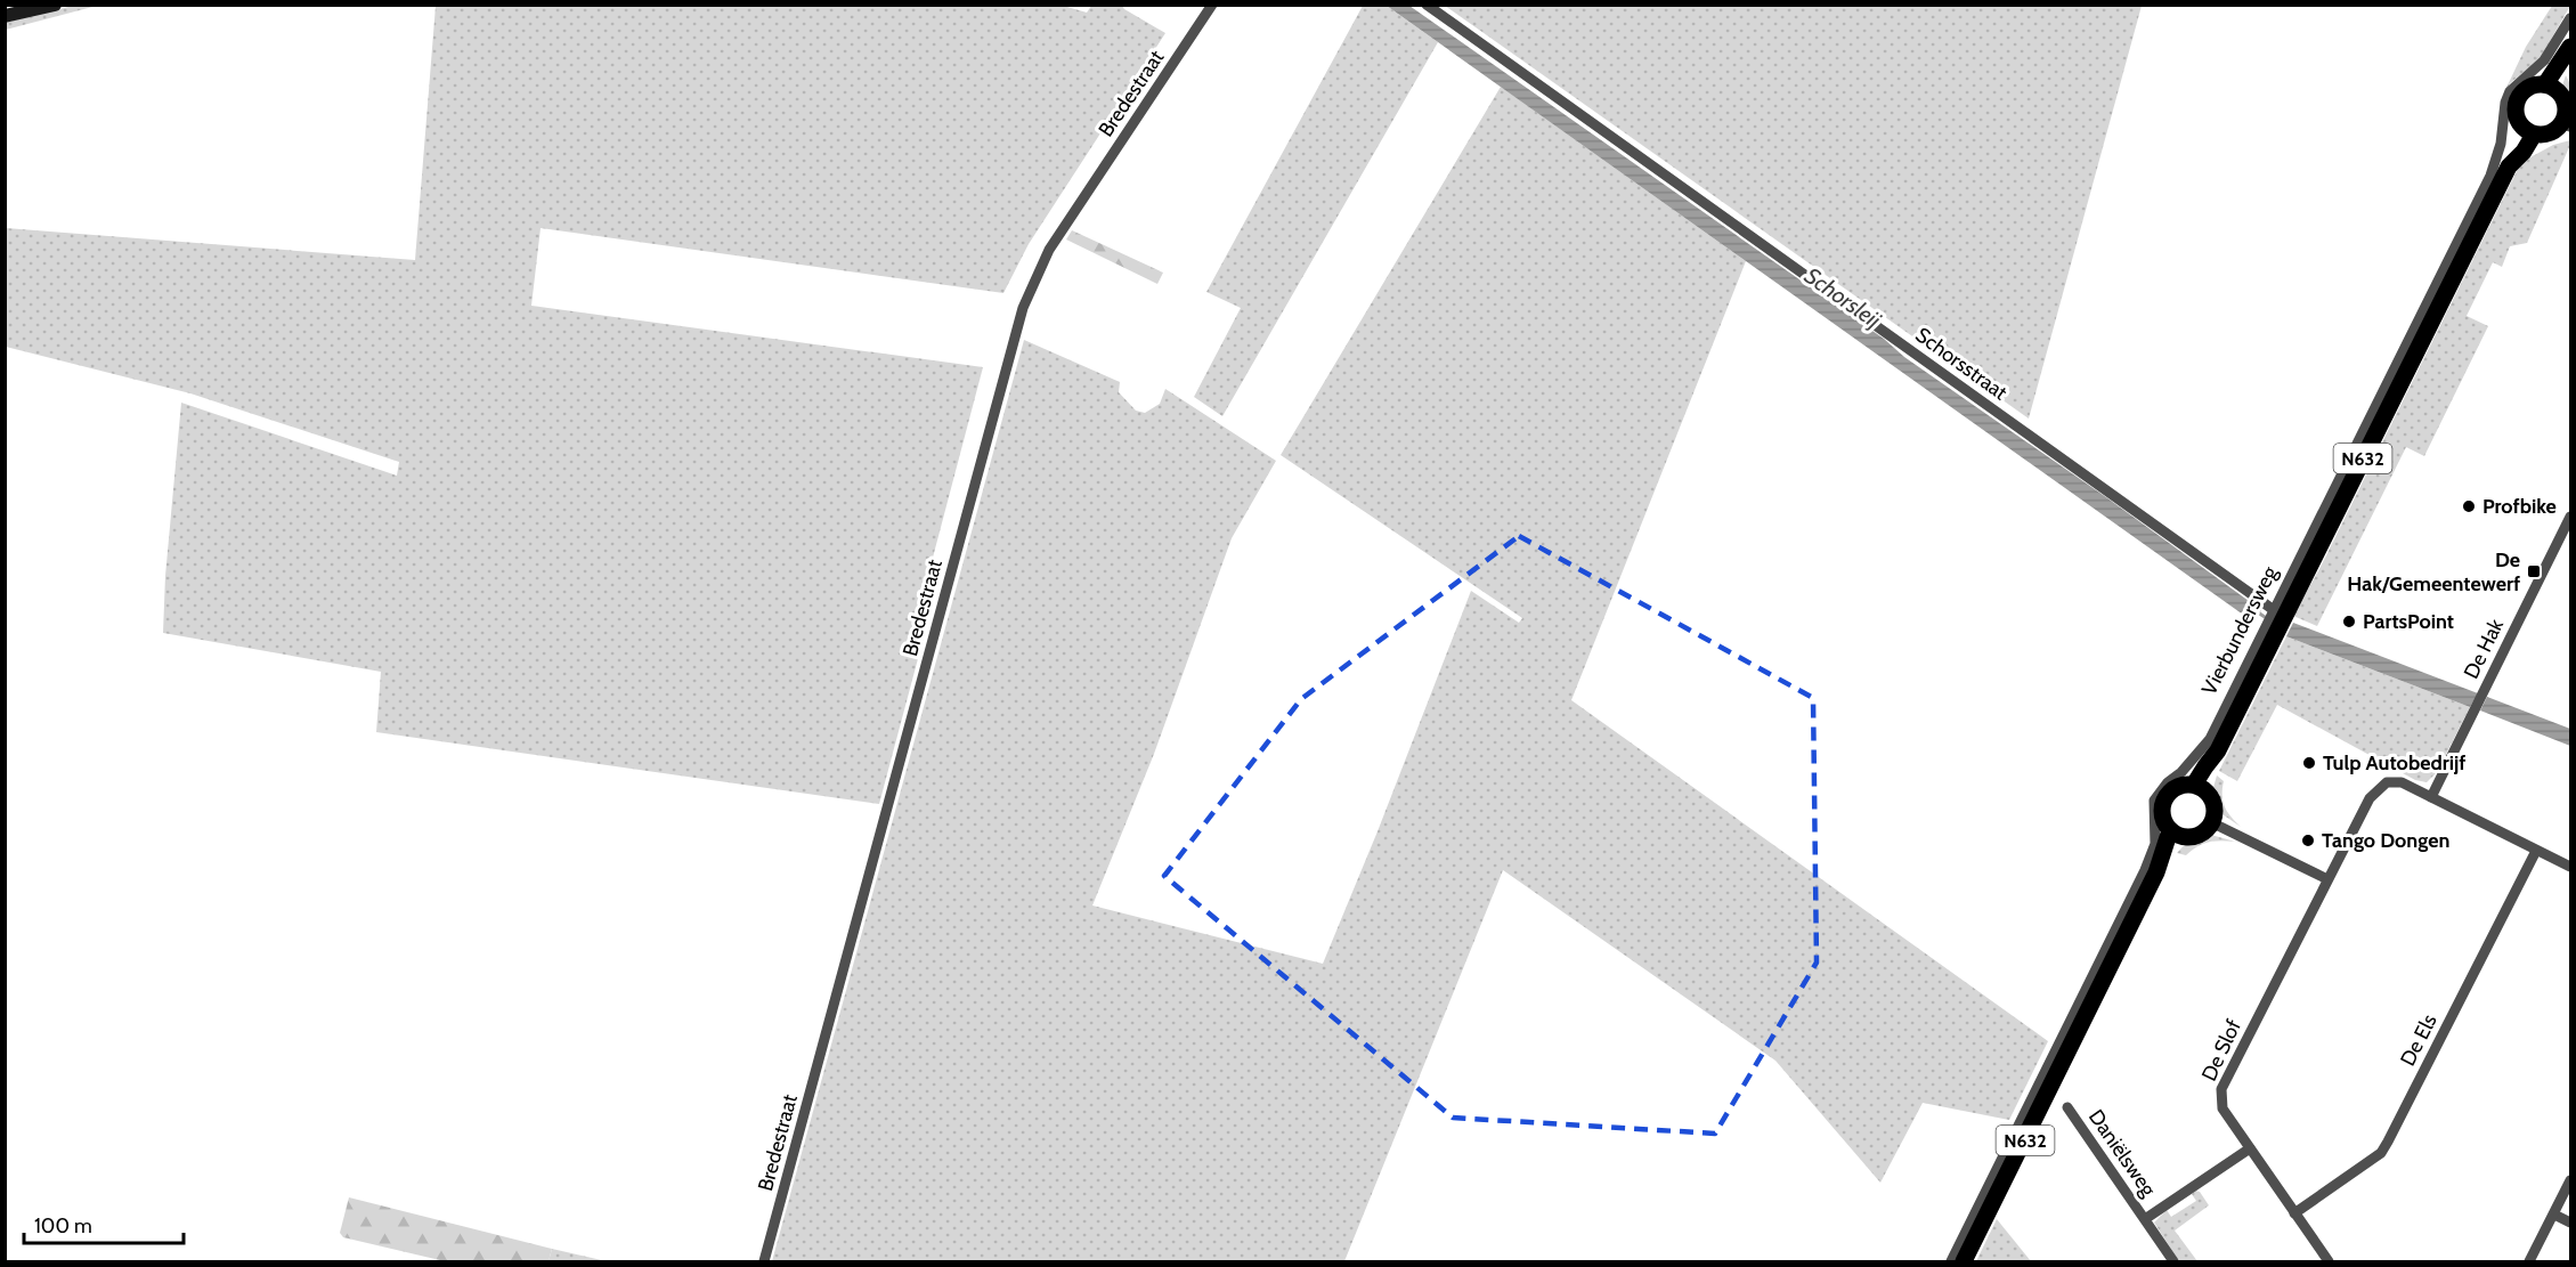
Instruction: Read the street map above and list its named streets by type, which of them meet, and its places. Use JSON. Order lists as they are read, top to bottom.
{
  "streets": {
    "main road": ["N632", "Vierbundersweg"],
    "street": [
      "Bredestraat",
      "Schorsstraat",
      "De Hak",
      "De Els",
      "De Slof",
      "Daniëlsweg"
    ]
  },
  "crossings": [
    ["Schorsstraat", "Vierbundersweg"],
    ["N632", "Vierbundersweg"],
    ["De Hak", "De Slof"],
    ["De Els", "De Slof"],
    ["De Slof", "Daniëlsweg"]
  ],
  "water": ["Schorsleij"],
  "places": {
    "other": [
      "Profbike",
      "PartsPoint",
      "Tulp Autobedrijf",
      "Tango Dongen"
    ],
    "transit": ["De Hak/Gemeentewerf"]
  },
  "scale_bar": "100 m"
}
